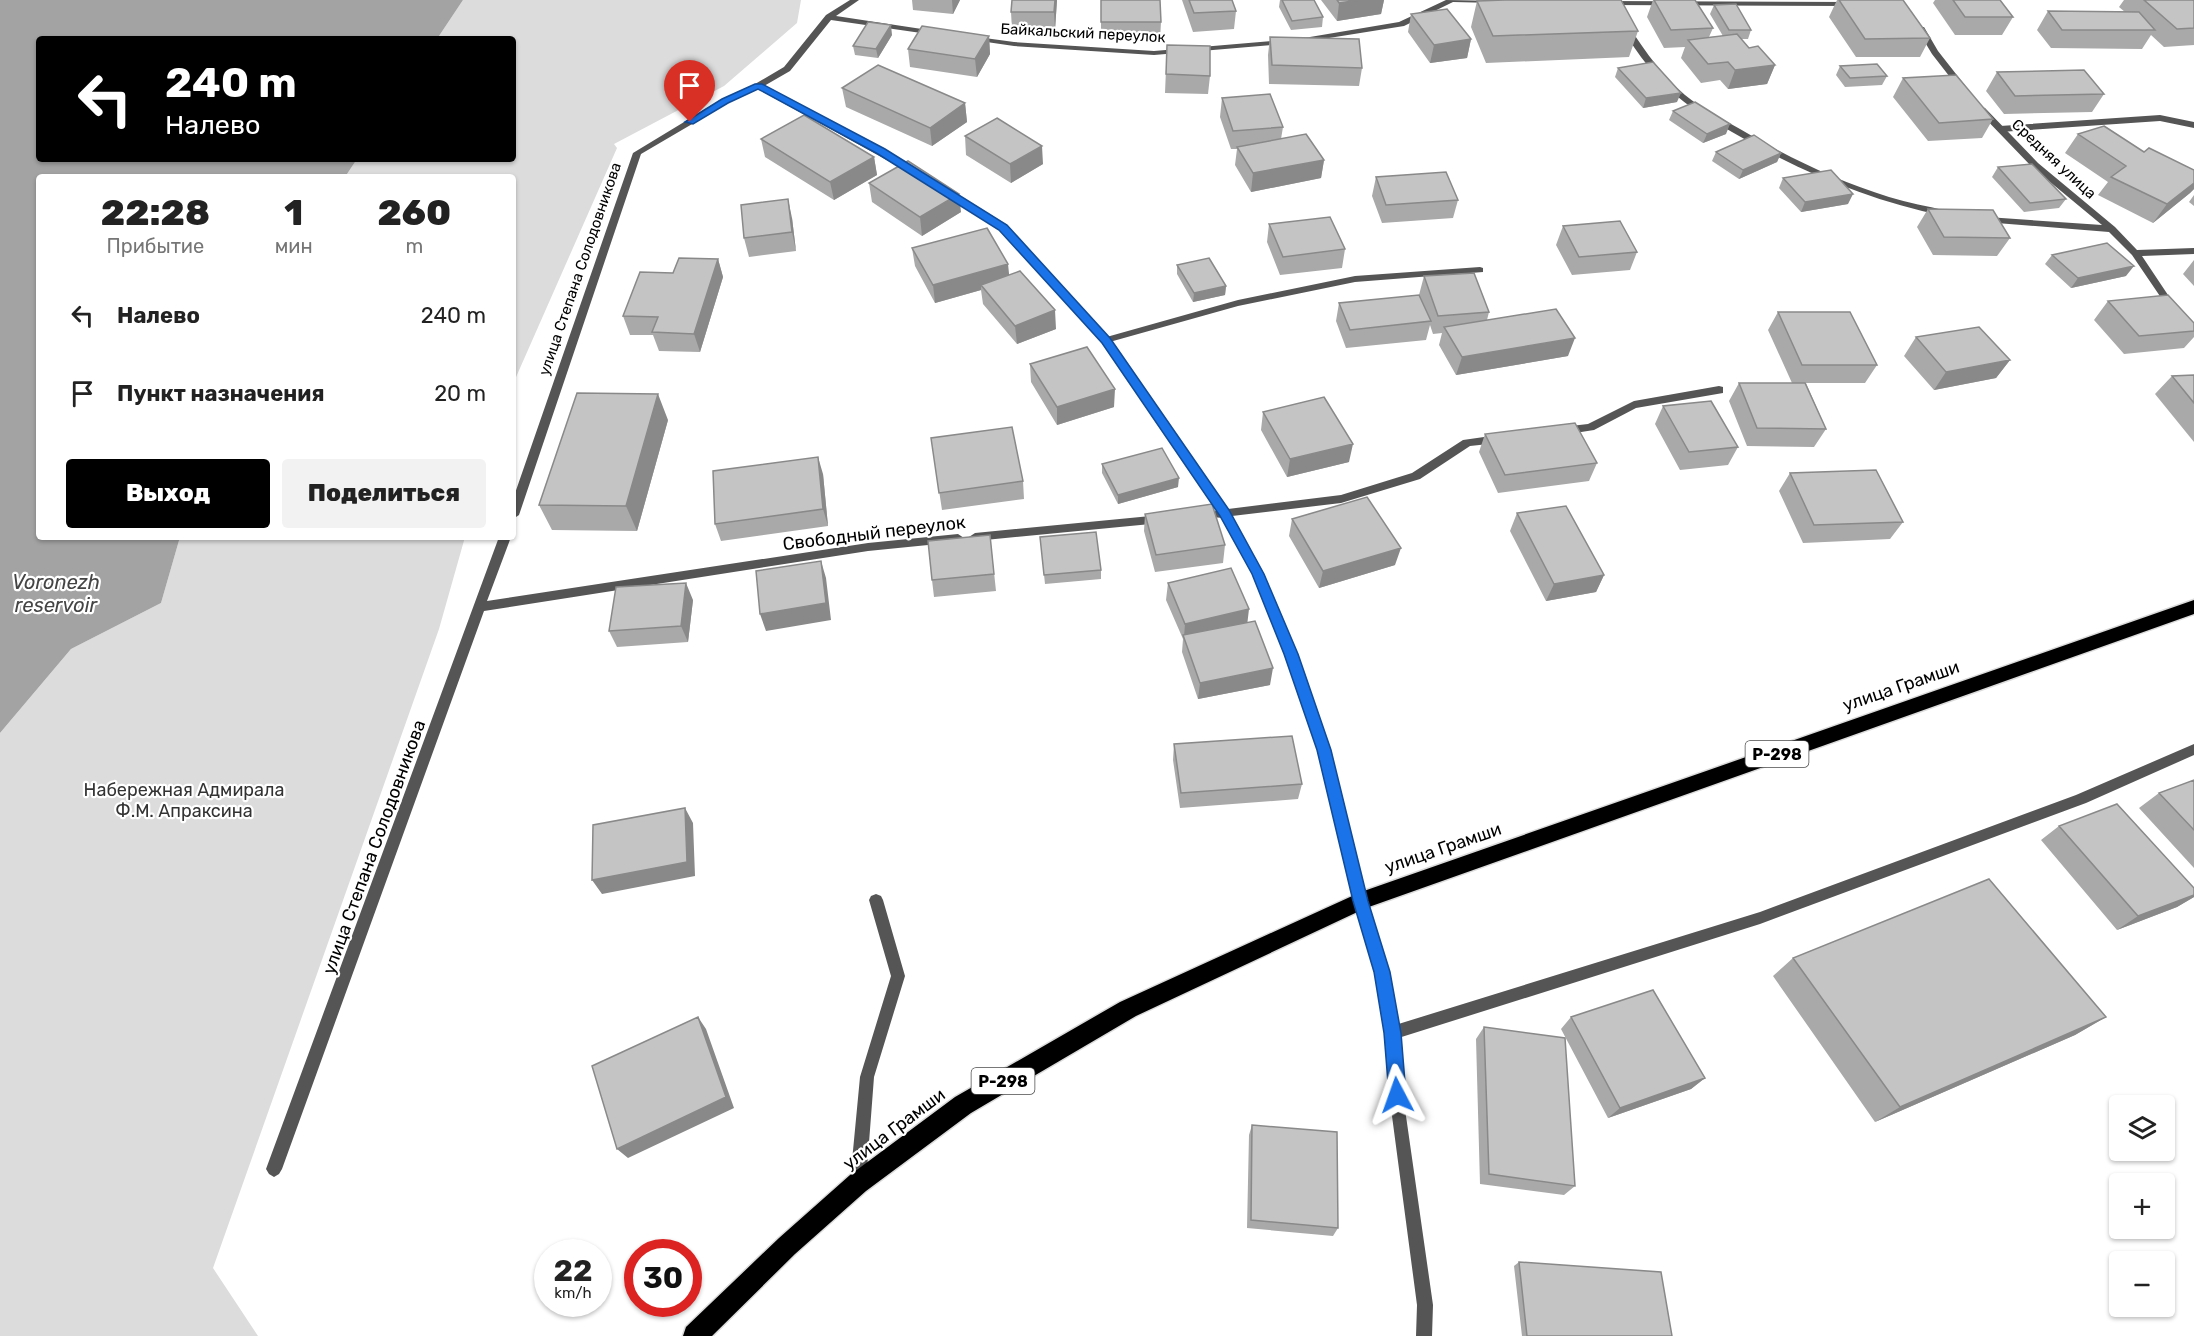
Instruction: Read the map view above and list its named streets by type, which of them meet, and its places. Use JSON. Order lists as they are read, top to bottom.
{
  "streets": {
    "highway": ["улица Грамши", "Р-298"],
    "street": [
      "Байкальский переулок",
      "Средняя улица",
      "улица Степана Солодовникова",
      "Свободный переулок"
    ]
  },
  "crossings": [
    ["улица Степана Солодовникова", "Свободный переулок"]
  ],
  "water": ["Voronezh reservoir"],
  "parks": ["Набережная Адмирала Ф.М. Апраксина"],
  "page": {
    "turn": ["240 m", "Налево"],
    "eta": [
      "22:28",
      "Прибытие",
      "1",
      "мин",
      "260",
      "m"
    ],
    "list": [
      {
        "name": "Налево",
        "value": "240 m"
      },
      {
        "name": "Пункт назначения",
        "value": "20 m"
      }
    ],
    "buttons": ["Выход", "Поделиться"],
    "map_buttons": ["+", "−"],
    "speed": "22 km/h",
    "limit": "30"
  }
}
